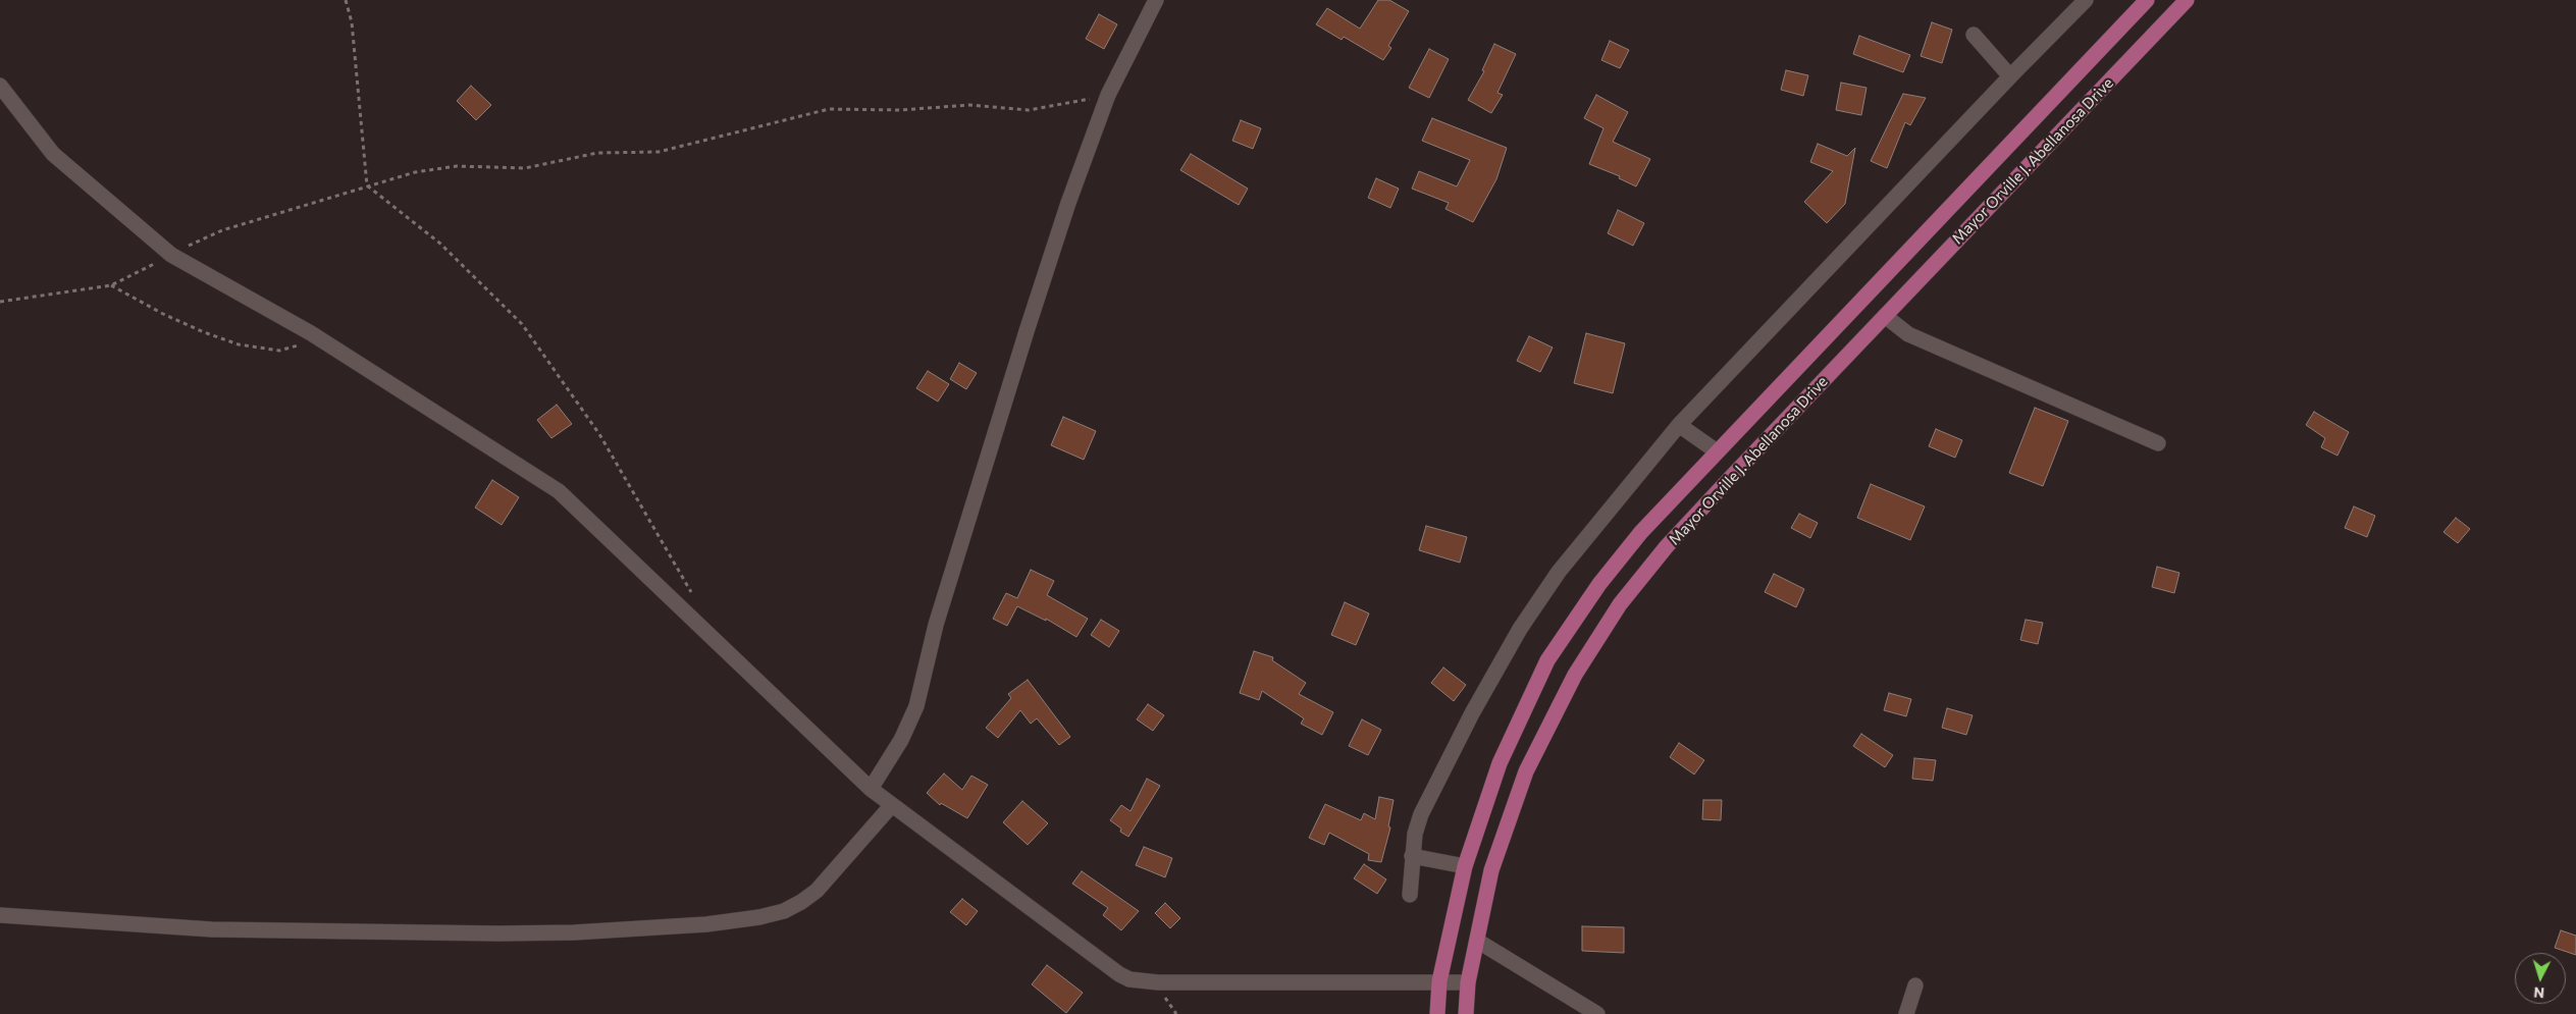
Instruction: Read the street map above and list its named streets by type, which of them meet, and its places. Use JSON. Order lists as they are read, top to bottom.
{
  "streets": {
    "main road": ["Mayor Orville J. Abellanosa Drive"]
  },
  "north": "bottom"
}
